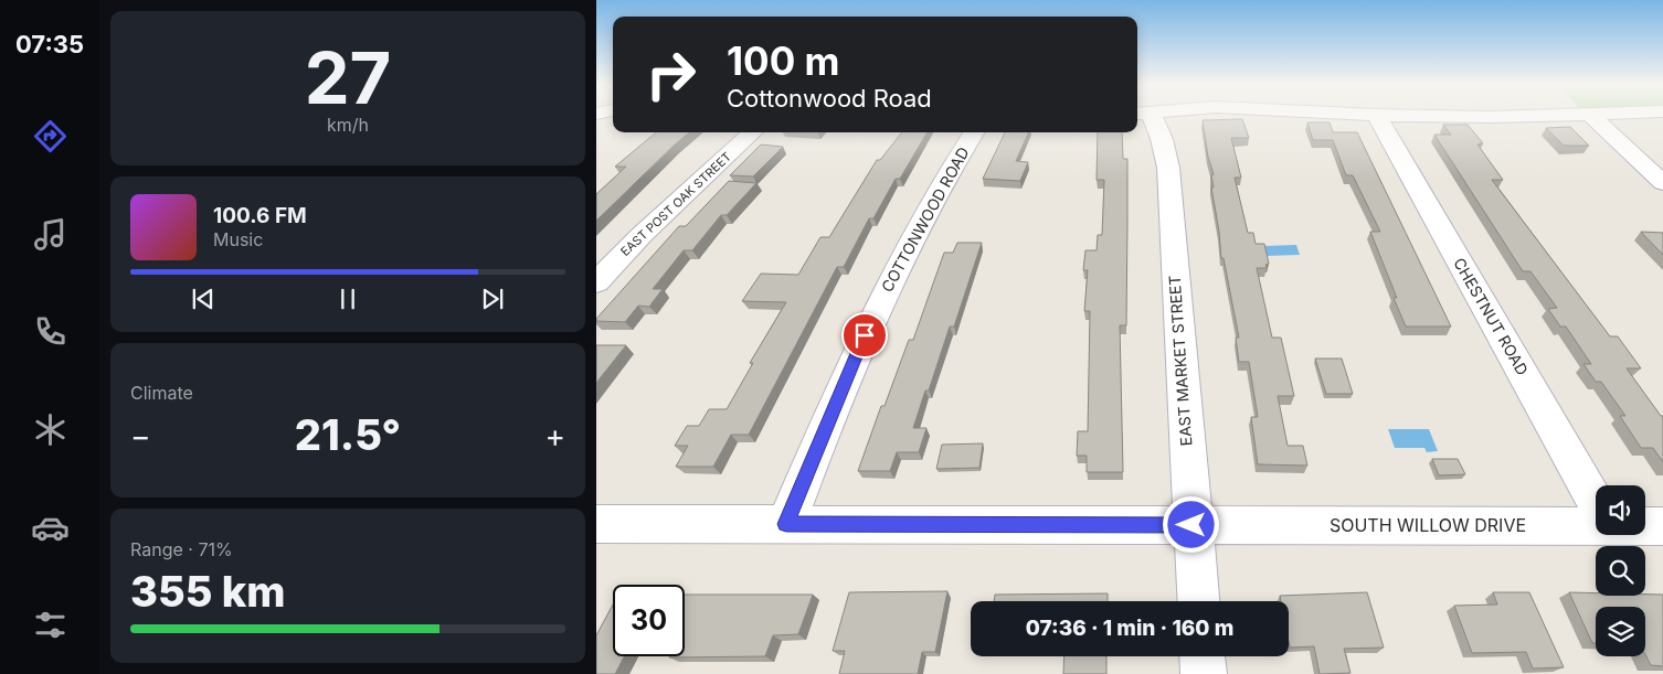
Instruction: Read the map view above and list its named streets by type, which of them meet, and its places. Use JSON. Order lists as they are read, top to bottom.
{
  "streets": {
    "street": [
      "EAST POST OAK STREET",
      "COTTONWOOD ROAD",
      "CHESTNUT ROAD",
      "EAST MARKET STREET",
      "SOUTH WILLOW DRIVE"
    ]
  },
  "crossings": [
    ["COTTONWOOD ROAD", "SOUTH WILLOW DRIVE"],
    ["EAST MARKET STREET", "SOUTH WILLOW DRIVE"]
  ],
  "page": {
    "tabs": "07:35",
    "tile": [
      ["27", "km/h"],
      "Climate",
      ["Range · 71%", "355 km"]
    ],
    "turn": ["100 m", "Cottonwood Road"],
    "song": ["100.6 FM", "Music"],
    "heat": ["−", "21.5°", "+"],
    "limit": "30",
    "trip": "07:36 · 1 min · 160 m"
  }
}
